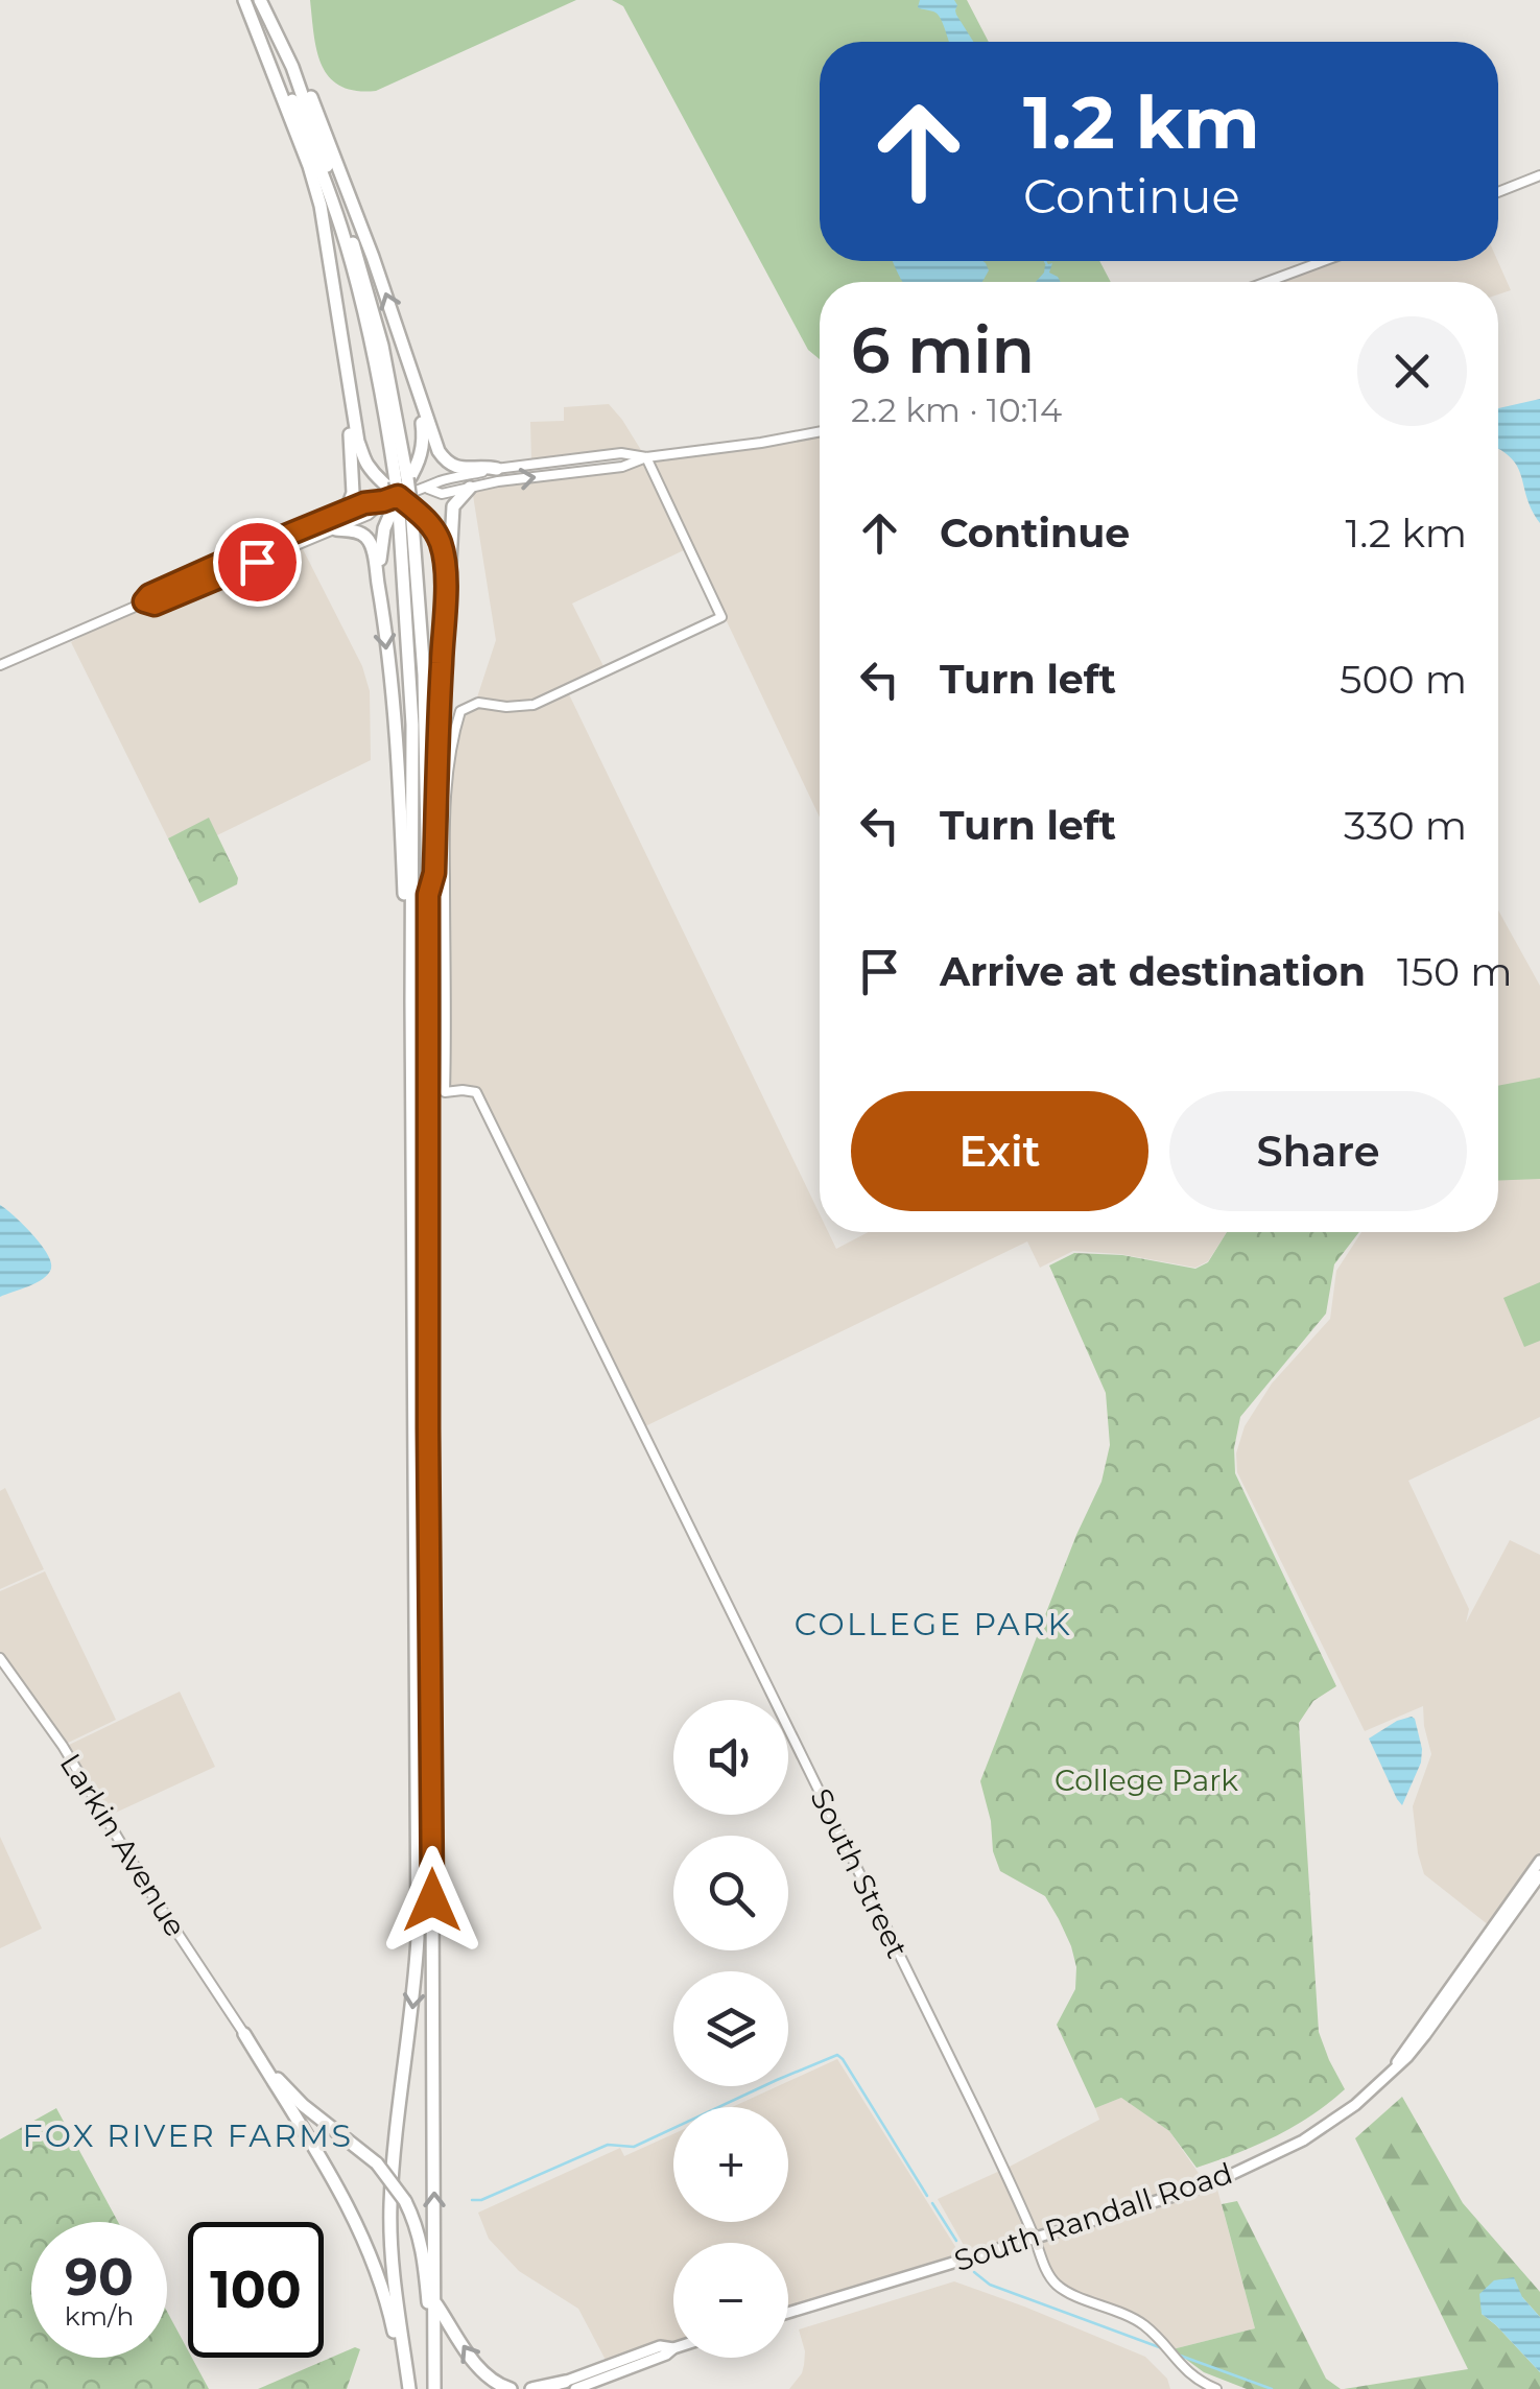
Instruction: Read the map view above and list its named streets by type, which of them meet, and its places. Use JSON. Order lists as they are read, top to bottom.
{
  "streets": {
    "main road": ["South Randall Road"],
    "street": ["Larkin Avenue", "South Street"]
  },
  "crossings": [
    ["South Street", "South Randall Road"]
  ],
  "districts": ["COLLEGE PARK", "FOX RIVER FARMS"],
  "parks": ["College Park"],
  "page": {
    "turn": ["1.2 km", "Continue"],
    "heading": ["6 min", "2.2 km · 10:14"],
    "list": [
      {
        "name": "Continue",
        "value": "1.2 km"
      },
      {
        "name": "Turn left",
        "value": "500 m"
      },
      {
        "name": "Turn left",
        "value": "330 m"
      },
      {
        "name": "Arrive at destination",
        "value": "150 m"
      }
    ],
    "buttons": ["Exit", "Share"],
    "map_buttons": ["+", "−"],
    "speed": "90 km/h",
    "limit": "100"
  }
}
